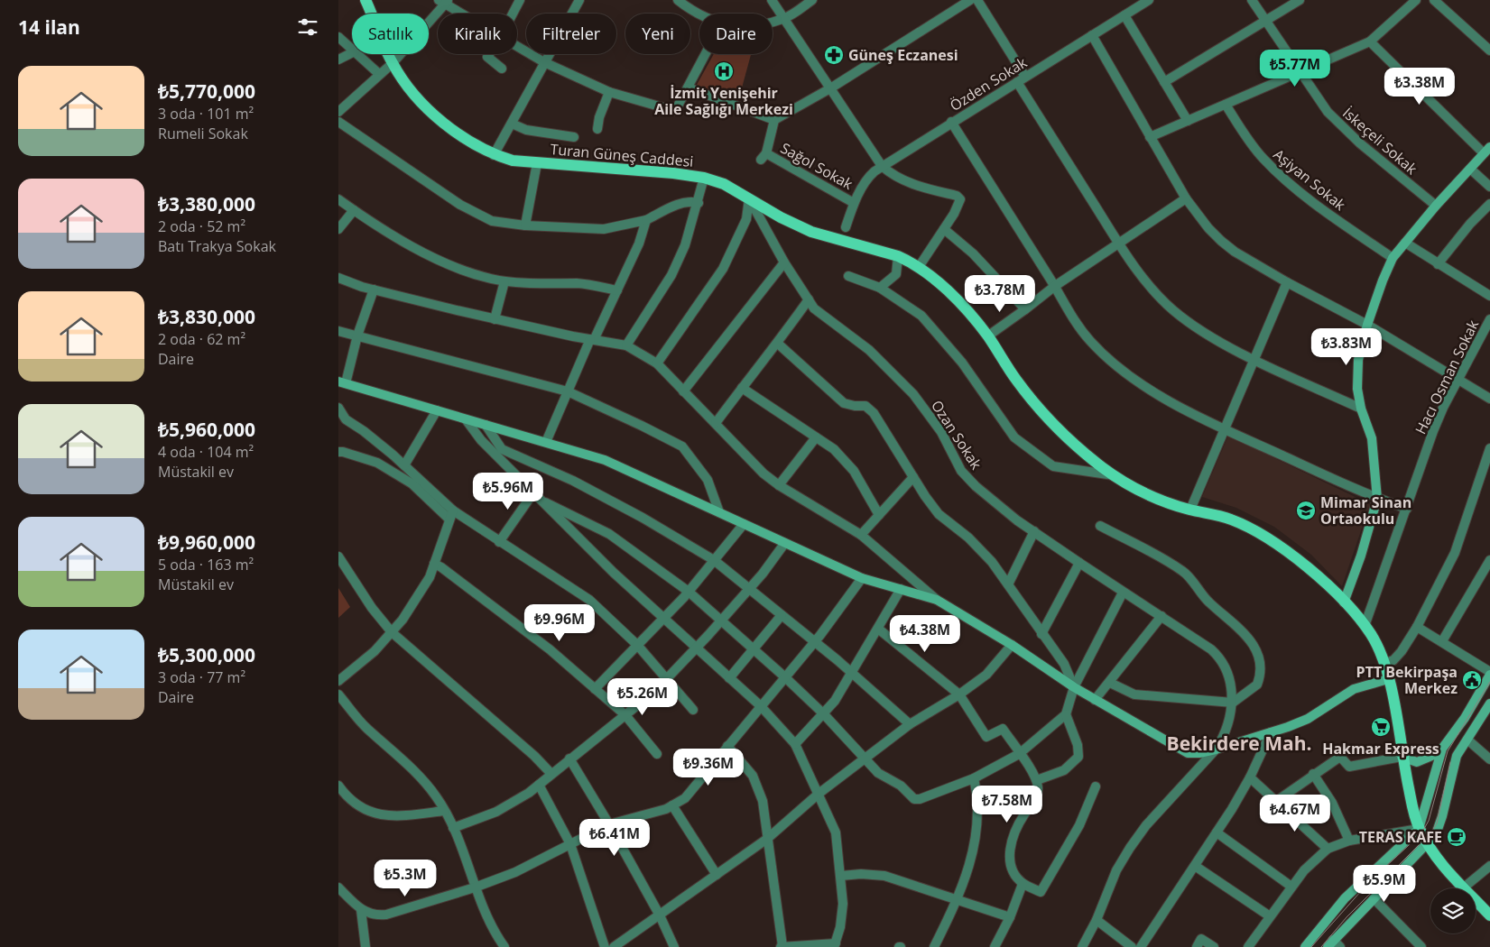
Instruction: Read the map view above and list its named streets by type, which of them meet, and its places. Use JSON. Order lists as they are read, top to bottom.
{
  "streets": {
    "main road": ["Turan Güneş Caddesi"],
    "street": [
      "Özden Sokak",
      "İskeçeli Sokak",
      "Sağol Sokak",
      "Aşiyan Sokak",
      "Hacı Osman Sokak",
      "Ozan Sokak"
    ]
  },
  "crossings": [
    ["Özden Sokak", "Sağol Sokak"],
    ["Turan Güneş Caddesi", "Hacı Osman Sokak"],
    ["Turan Güneş Caddesi", "Ozan Sokak"]
  ],
  "districts": ["Bekirdere Mah."],
  "places": {
    "pharmacy": ["Güneş Eczanesi"],
    "hospital": ["İzmit Yenişehir Aile Sağlığı Merkezi"],
    "school or university": ["Mimar Sinan Ortaokulu"],
    "public building": ["PTT Bekirpaşa Merkez"],
    "supermarket": ["Hakmar Express"],
    "cafe": ["TERAS KAFE"]
  },
  "page": {
    "heading": "14 ilan",
    "chip": [
      "Satılık",
      "Kiralık",
      "Filtreler",
      "Yeni",
      "Daire"
    ],
    "price": [
      "₺5.77M",
      "₺3.38M",
      "₺3.78M",
      "₺3.83M",
      "₺5.96M",
      "₺9.96M",
      "₺4.38M",
      "₺5.26M",
      "₺9.36M",
      "₺7.58M",
      "₺4.67M",
      "₺6.41M",
      "₺5.3M",
      "₺5.9M"
    ],
    "list": [
      {
        "name": "₺5,770,000",
        "note": "3 oda · 101 m² · Rumeli Sokak"
      },
      {
        "name": "₺3,380,000",
        "note": "2 oda · 52 m² · Batı Trakya Sokak"
      },
      {
        "name": "₺3,830,000",
        "note": "2 oda · 62 m² · Daire"
      },
      {
        "name": "₺5,960,000",
        "note": "4 oda · 104 m² · Müstakil ev"
      },
      {
        "name": "₺9,960,000",
        "note": "5 oda · 163 m² · Müstakil ev"
      },
      {
        "name": "₺5,300,000",
        "note": "3 oda · 77 m² · Daire"
      }
    ]
  }
}
